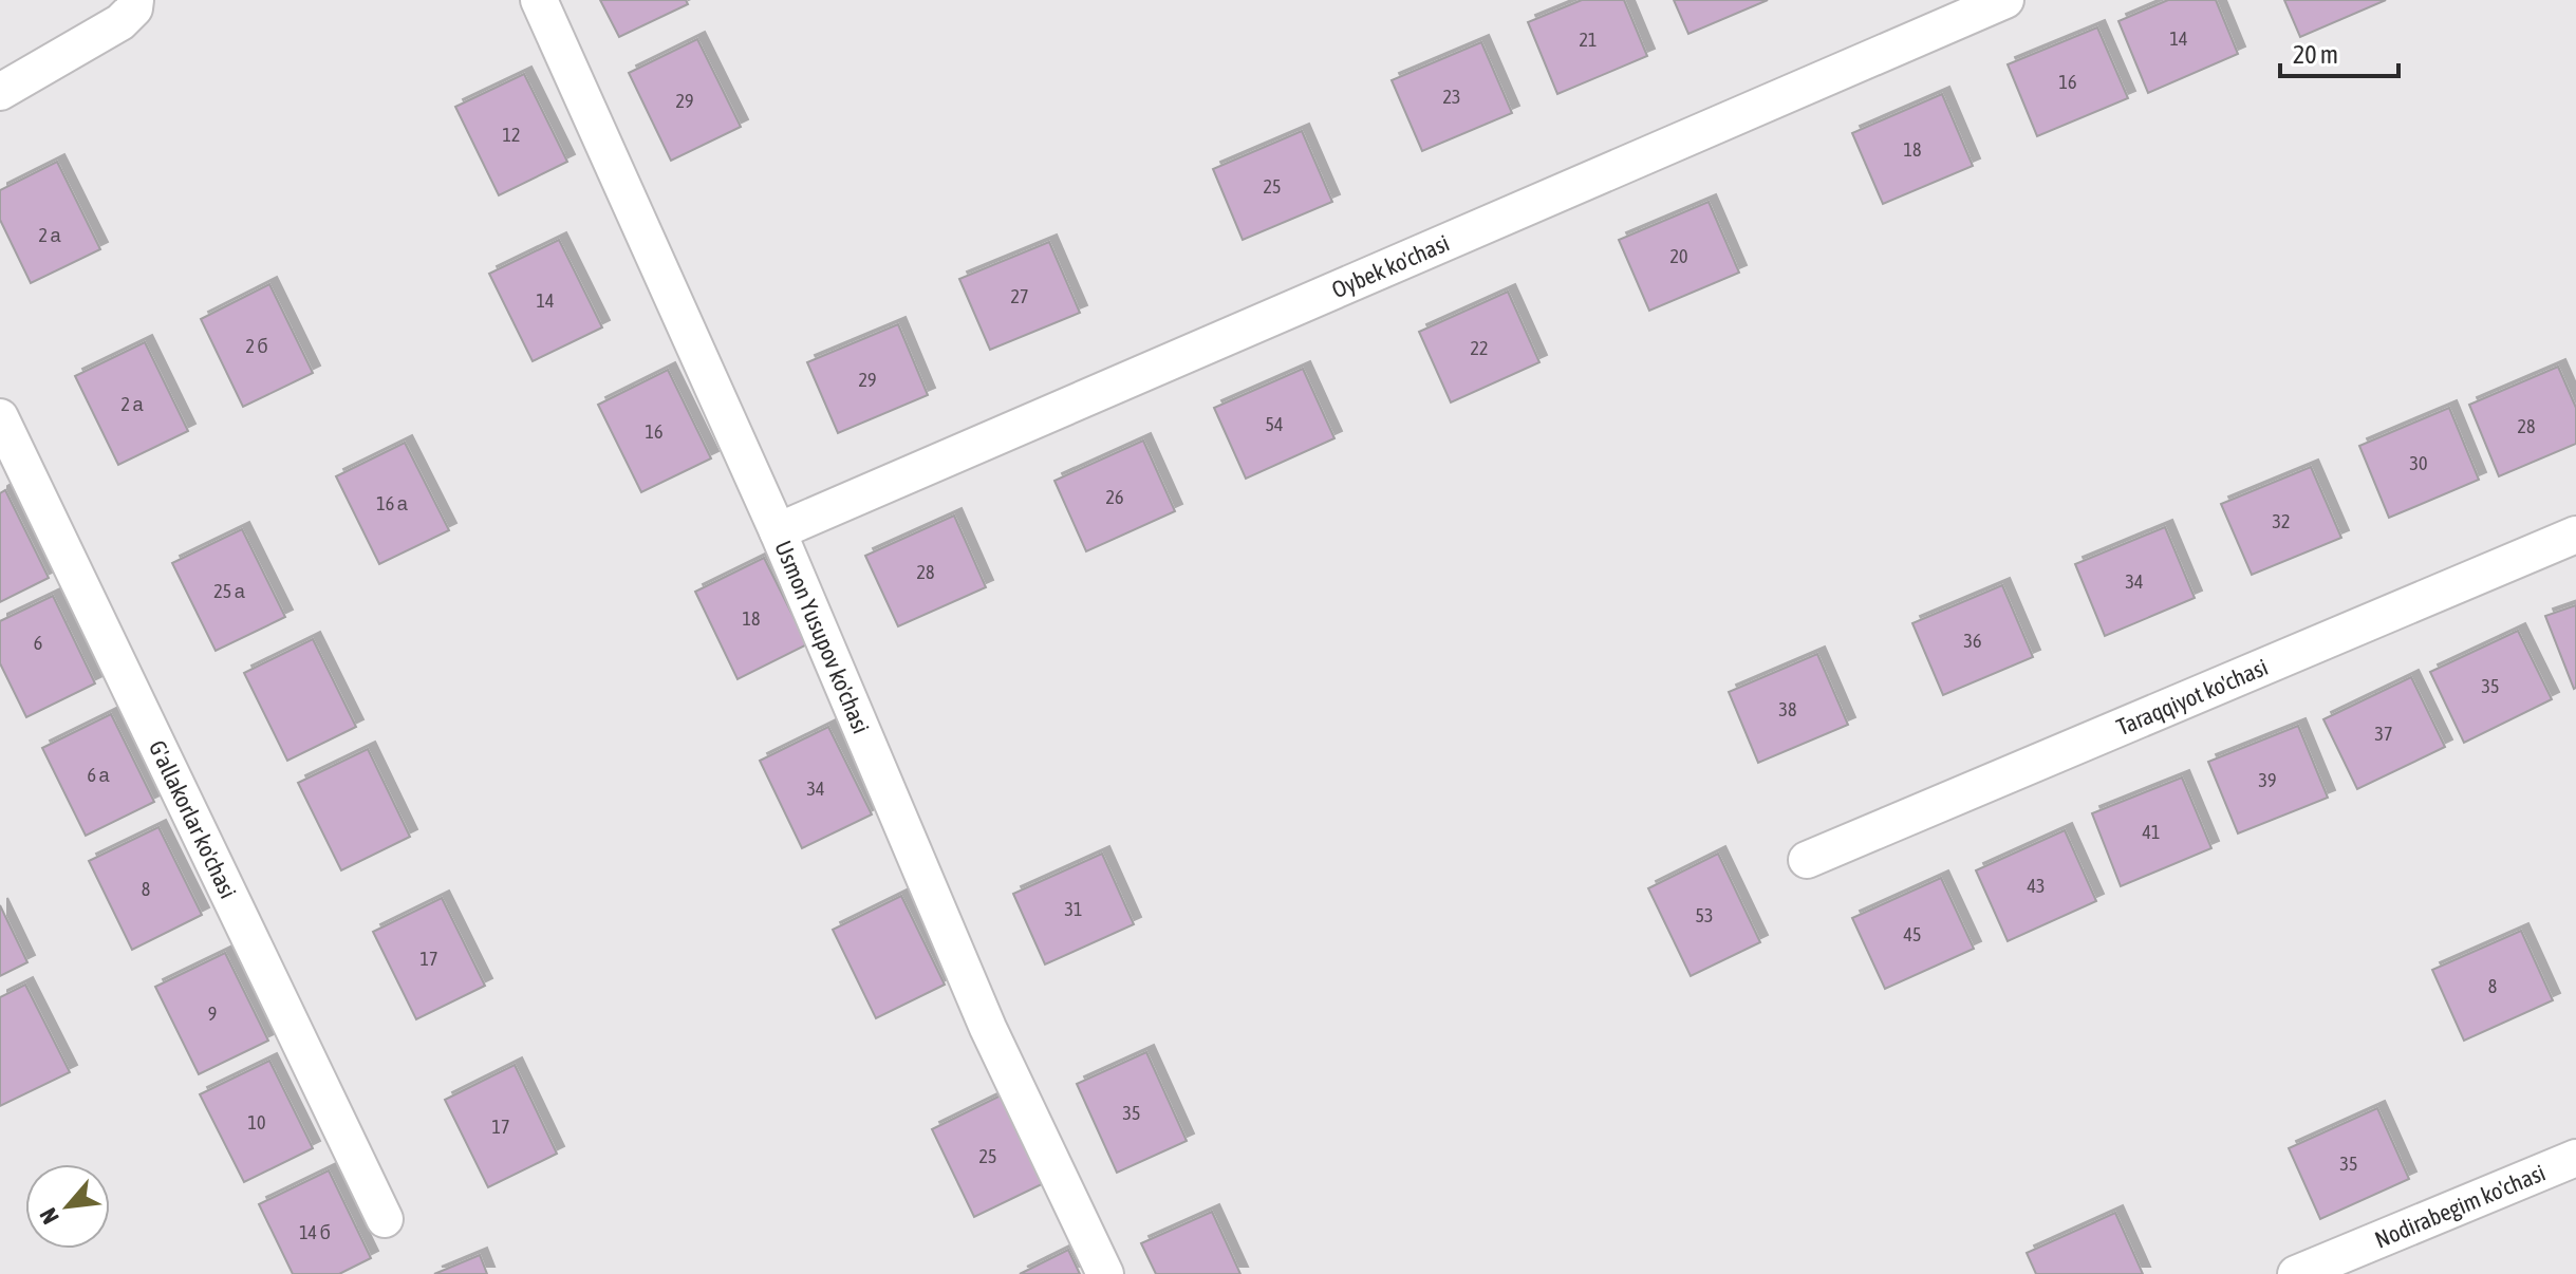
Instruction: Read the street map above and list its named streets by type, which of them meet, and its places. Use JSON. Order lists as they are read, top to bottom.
{
  "streets": {
    "street": [
      "Oybek ko'chasi",
      "Usmon Yusupov ko'chasi",
      "Taraqqiyot ko'chasi",
      "G'allakorlar ko'chasi",
      "Nodirabegim ko'chasi"
    ]
  },
  "crossings": [
    ["Oybek ko'chasi", "Usmon Yusupov ko'chasi"]
  ],
  "house_numbers": [
    "14",
    "21",
    "16",
    "23",
    "29",
    "12",
    "18",
    "25",
    "2 а",
    "20",
    "27",
    "14",
    "2 б",
    "22",
    "29",
    "2 а",
    "54",
    "28",
    "16",
    "30",
    "26",
    "16 а",
    "32",
    "28",
    "34",
    "25 а",
    "18",
    "36",
    "6",
    "35",
    "38",
    "37",
    "6 а",
    "39",
    "34",
    "41",
    "43",
    "8",
    "31",
    "53",
    "45",
    "17",
    "8",
    "9",
    "35",
    "10",
    "17",
    "25",
    "35",
    "14 б"
  ],
  "scale_bar": "20 m",
  "north": "bottom left"
}
